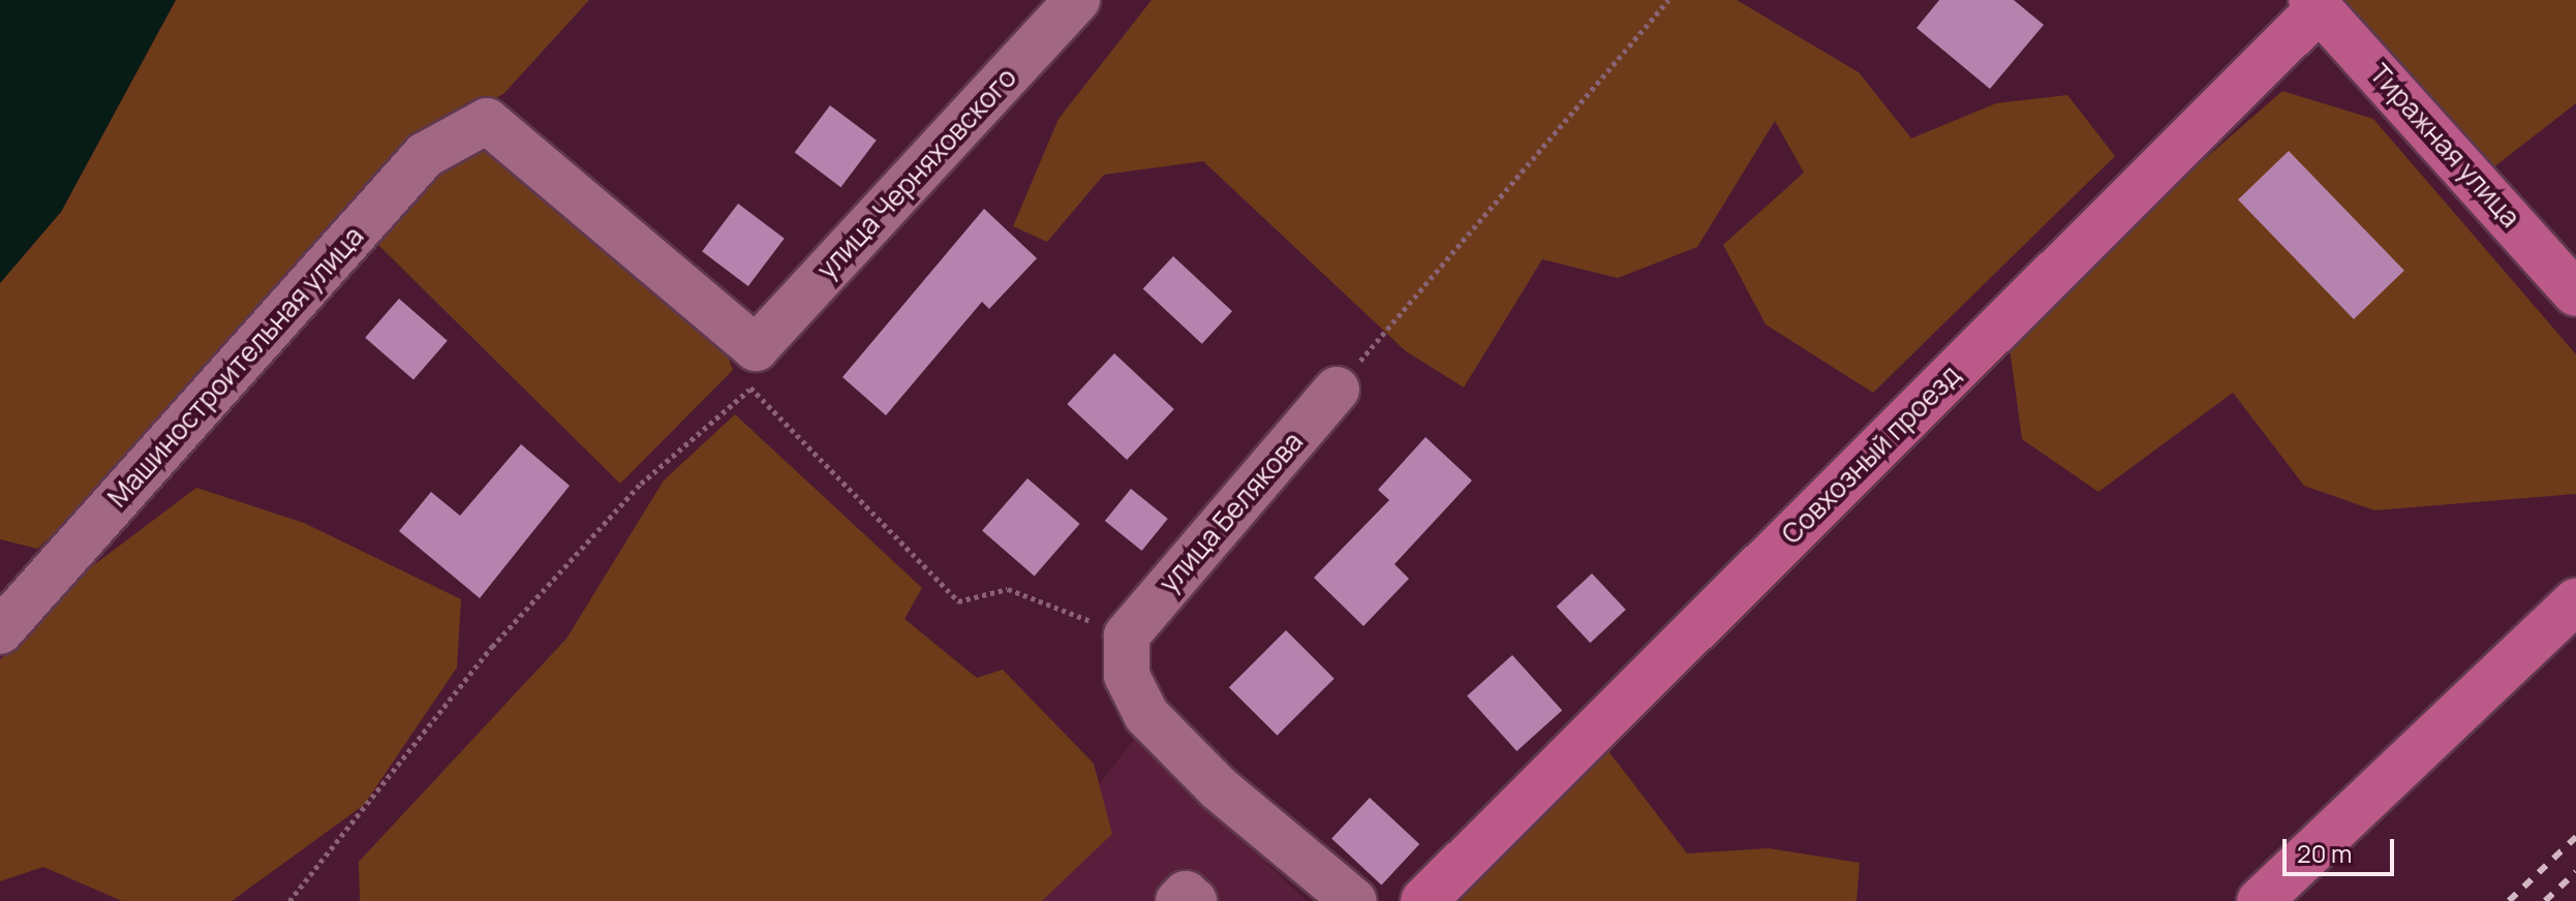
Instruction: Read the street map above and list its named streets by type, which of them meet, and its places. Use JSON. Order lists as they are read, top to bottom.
{
  "streets": {
    "main road": ["Тиражная улица", "Совхозный проезд"],
    "street": ["улица Черняховского", "Машиностроительная улица", "улица Белякова"]
  },
  "crossings": [
    ["Тиражная улица", "Совхозный проезд"],
    ["улица Черняховского", "Машиностроительная улица"]
  ],
  "scale_bar": "20 m"
}
